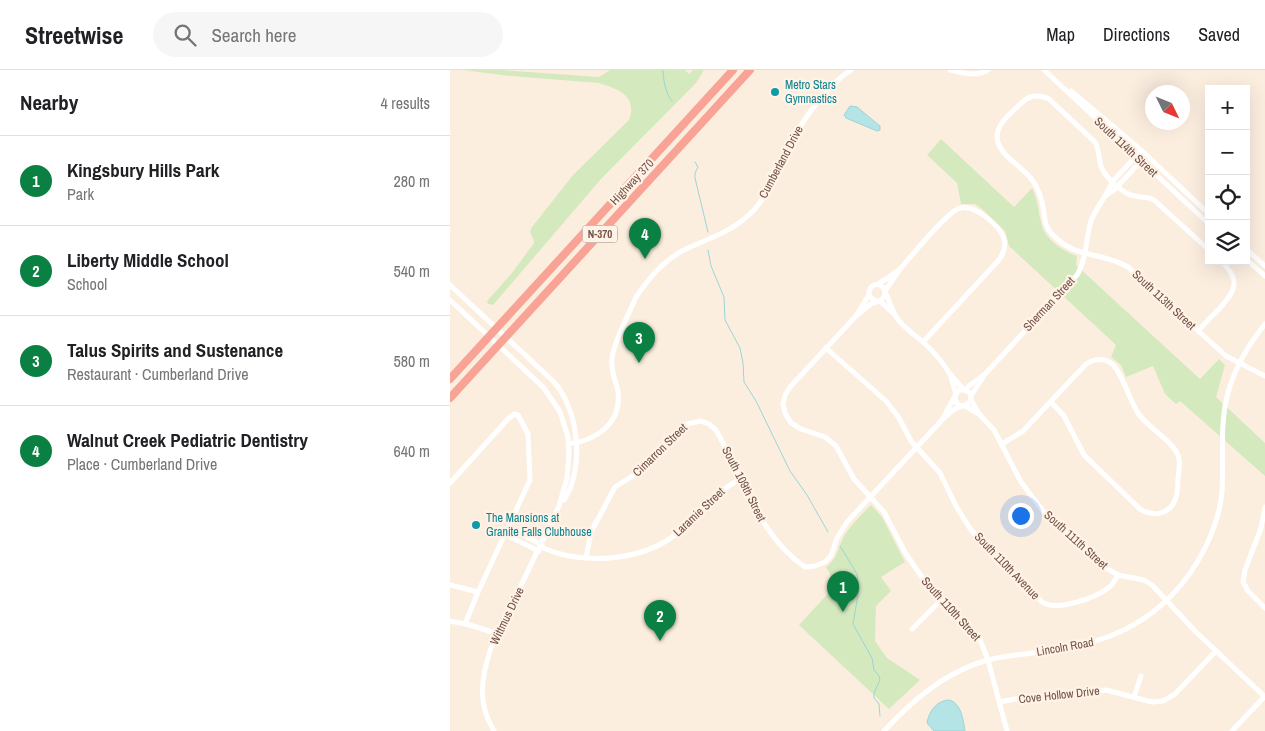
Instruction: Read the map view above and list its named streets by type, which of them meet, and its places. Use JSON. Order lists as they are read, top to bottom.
{
  "streets": {
    "highway": ["Highway 370", "N-370"],
    "street": [
      "South 114th Street",
      "Cumberland Drive",
      "South 113th Street",
      "Sherman Street",
      "Cimarron Street",
      "South 109th Street",
      "Laramie Street",
      "South 111th Street",
      "South 110th Avenue",
      "South 110th Street",
      "Wittmus Drive",
      "Lincoln Road",
      "Cove Hollow Drive"
    ]
  },
  "crossings": [
    ["South 114th Street", "Sherman Street"],
    ["Cumberland Drive", "Wittmus Drive"],
    ["Highway 370", "Wittmus Drive"],
    ["South 113th Street", "Sherman Street"],
    ["South 113th Street", "Lincoln Road"],
    ["Sherman Street", "South 111th Street"],
    ["Cimarron Street", "South 109th Street"],
    ["Cimarron Street", "Laramie Street"],
    ["South 109th Street", "Laramie Street"],
    ["South 109th Street", "South 110th Street"],
    ["Laramie Street", "Wittmus Drive"],
    ["South 111th Street", "South 110th Avenue"],
    ["South 111th Street", "Lincoln Road"],
    ["South 111th Street", "Cove Hollow Drive"],
    ["South 110th Avenue", "South 110th Street"],
    ["South 110th Street", "Lincoln Road"],
    ["South 110th Street", "Cove Hollow Drive"]
  ],
  "places": ["Metro Stars Gymnastics", "The Mansions at Granite Falls Clubhouse"],
  "north": "bottom right",
  "page": {
    "header": "Streetwise",
    "search": "Search here",
    "nav": ["Map", "Directions", "Saved"],
    "heading": ["Nearby", "4 results"],
    "map_buttons": ["+", "−"],
    "list": [
      {
        "mark": "1",
        "name": "Kingsbury Hills Park",
        "note": "Park",
        "value": "280 m"
      },
      {
        "mark": "2",
        "name": "Liberty Middle School",
        "note": "School",
        "value": "540 m"
      },
      {
        "mark": "3",
        "name": "Talus Spirits and Sustenance",
        "note": "Restaurant · Cumberland Drive",
        "value": "580 m"
      },
      {
        "mark": "4",
        "name": "Walnut Creek Pediatric Dentistry",
        "note": "Place · Cumberland Drive",
        "value": "640 m"
      }
    ],
    "pins": [
      "4",
      "3",
      "1",
      "2"
    ]
  }
}
